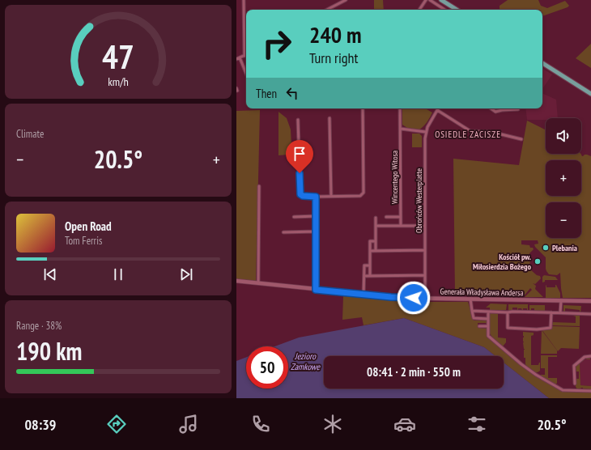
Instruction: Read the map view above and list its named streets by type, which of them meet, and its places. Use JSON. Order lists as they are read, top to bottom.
{
  "streets": {
    "main road": ["Generała Władysława Andersa"],
    "street": ["Wincentego Witosa", "Obrońców Westerplatte"]
  },
  "crossings": [
    ["Obrońców Westerplatte", "Generała Władysława Andersa"]
  ],
  "districts": ["OSIEDLE ZACISZE"],
  "water": ["Jezioro Zamkowe"],
  "places": ["Plebania", "Kościół pw. Miłosierdzia Bożego"],
  "page": {
    "turn": ["240 m", "Turn right"],
    "then": "Then",
    "tile": [
      "Climate",
      ["Range · 38%", "190 km"]
    ],
    "map_buttons": ["+", "−"],
    "heat": ["−", "20.5°", "+"],
    "song": ["Open Road", "Tom Ferris"],
    "limit": "50",
    "trip": "08:41 · 2 min · 550 m",
    "tabs": ["08:39", "20.5°"],
    "gauge": ["47", "km/h"]
  }
}
